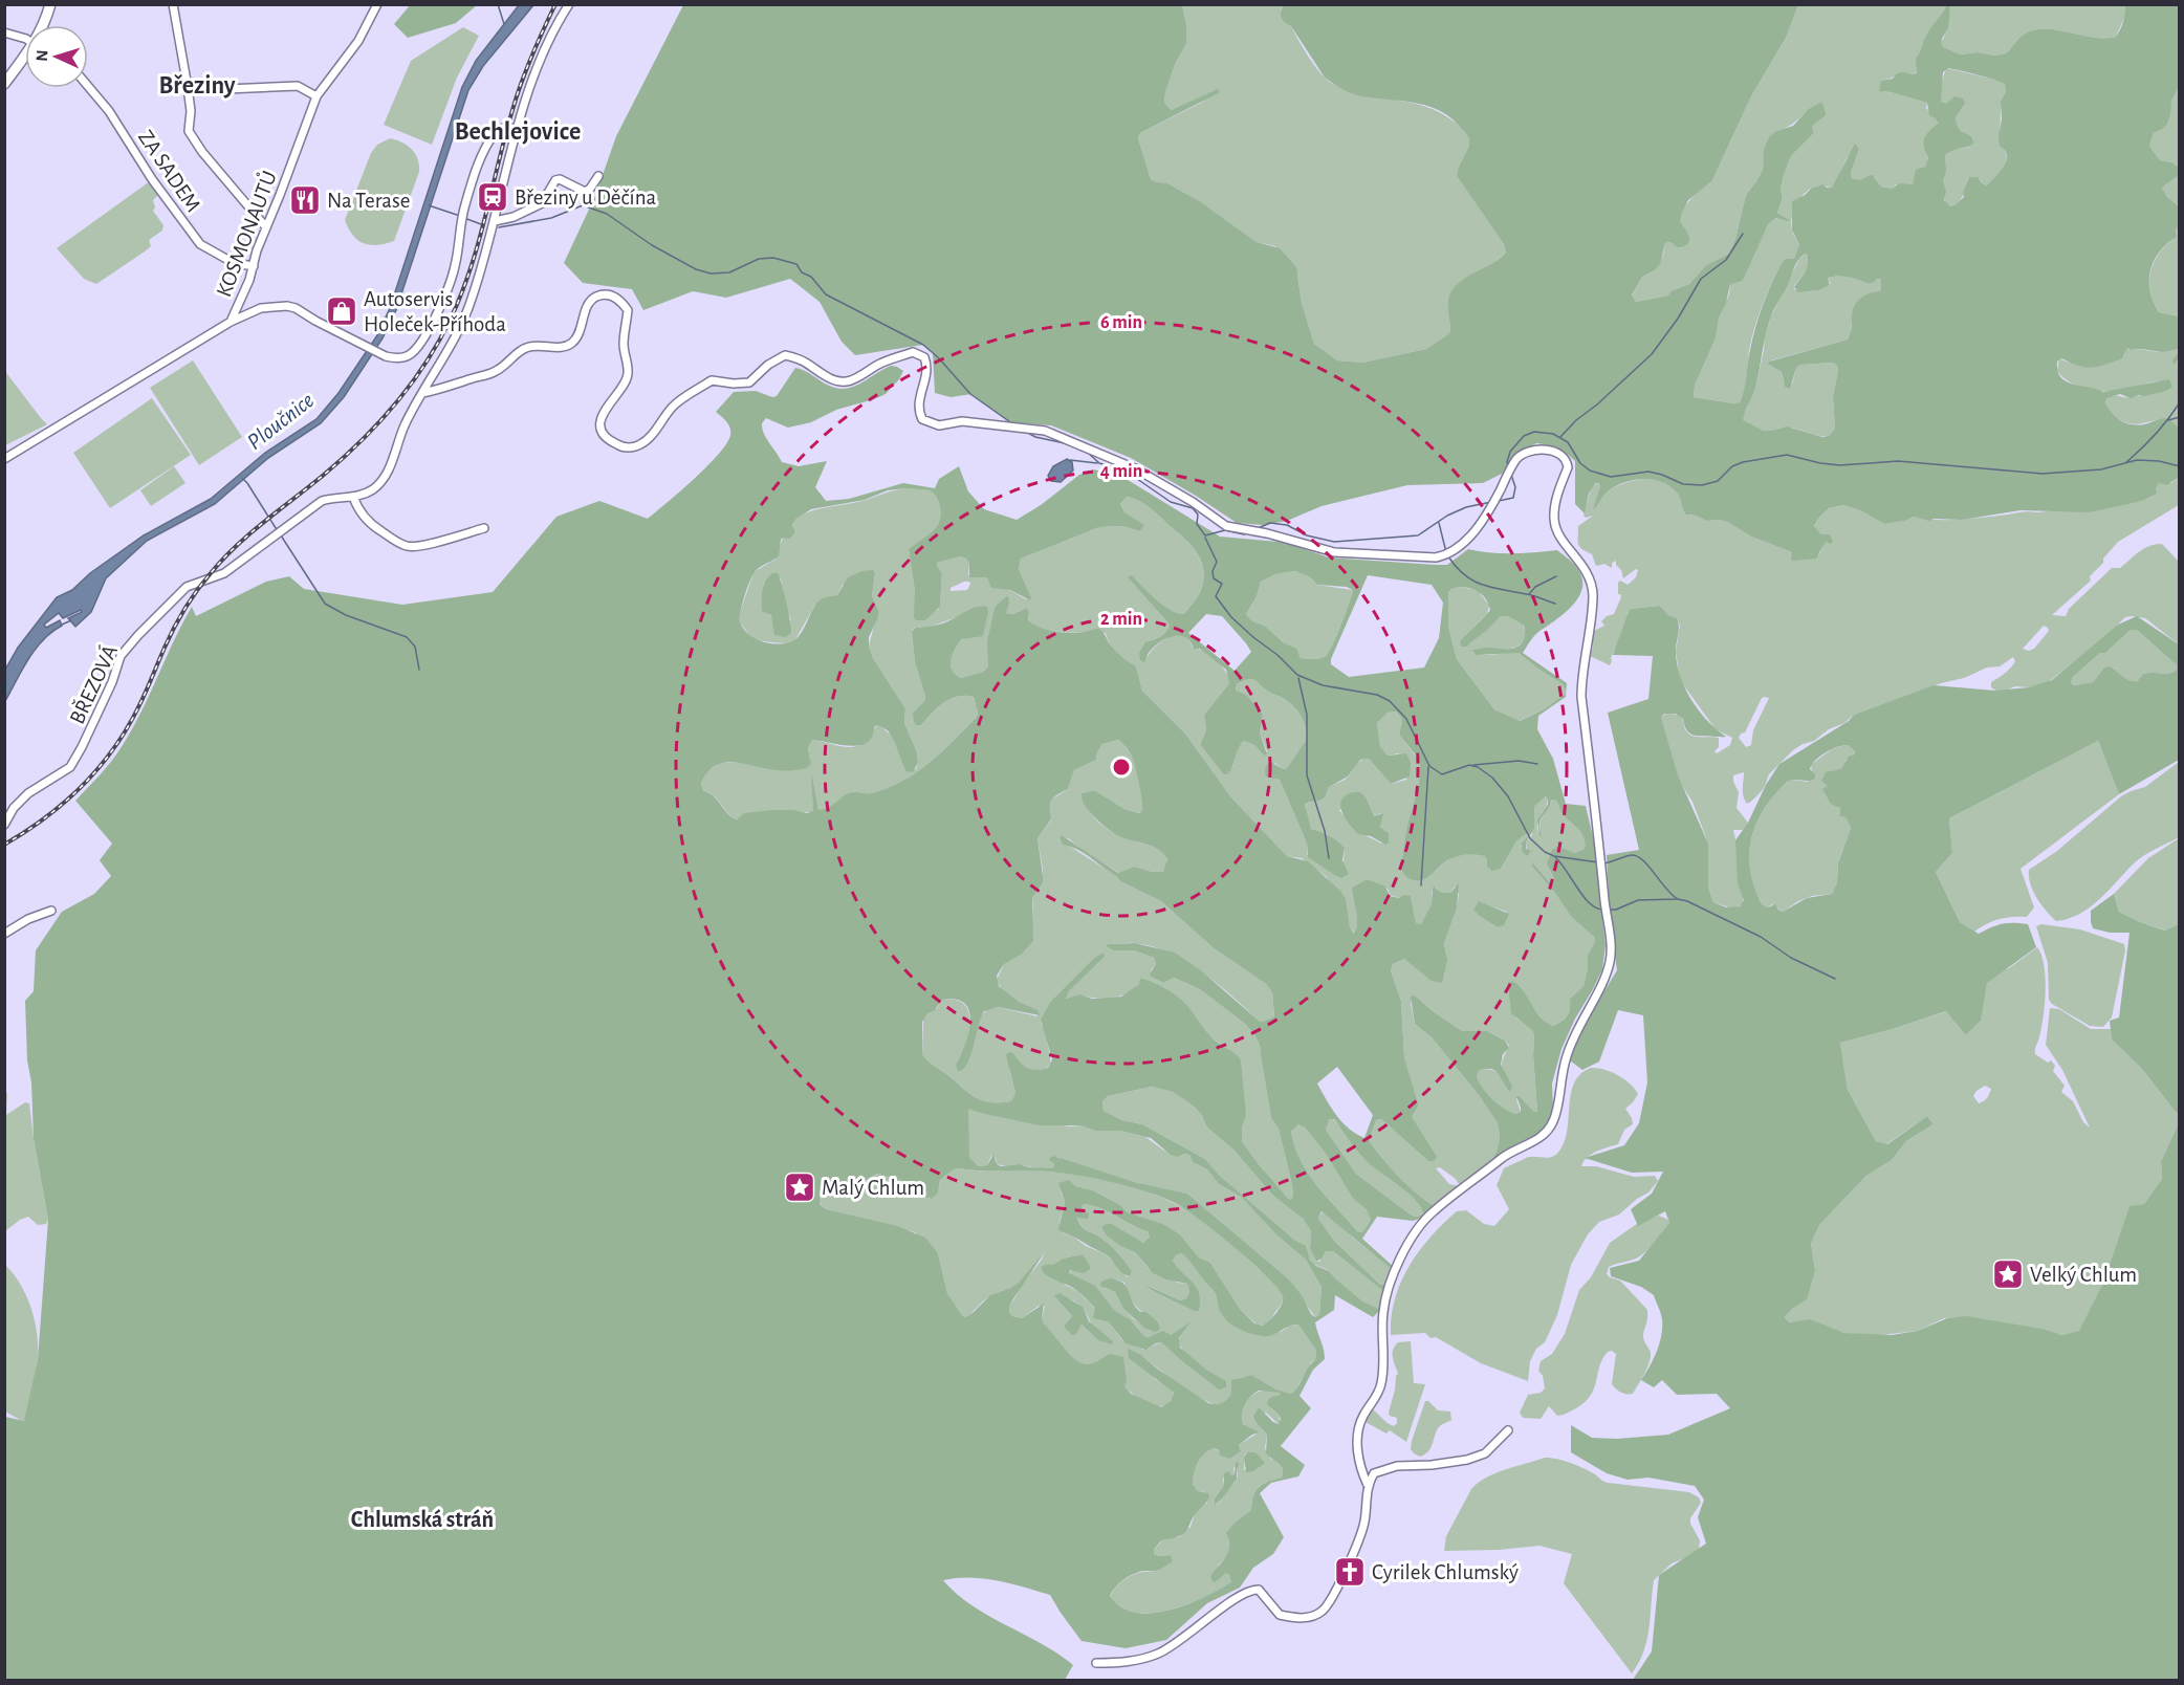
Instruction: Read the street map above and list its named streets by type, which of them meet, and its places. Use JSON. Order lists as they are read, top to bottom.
{
  "streets": {
    "street": ["ZA SADEM", "KOSMONAUTŮ", "BŘEZOVÁ"]
  },
  "crossings": [
    ["ZA SADEM", "KOSMONAUTŮ"]
  ],
  "districts": ["Březiny", "Bechlejovice", "Chlumská stráň"],
  "water": ["Ploučnice"],
  "places": {
    "station": ["Březiny u Děčína"],
    "restaurant": ["Na Terase"],
    "shop": ["Autoservis Holeček-Příhoda"],
    "place": ["Malý Chlum", "Velký Chlum"],
    "church": ["Cyrilek Chlumský"]
  },
  "north": "left",
  "rings": ["6 min", "4 min", "2 min"]
}
